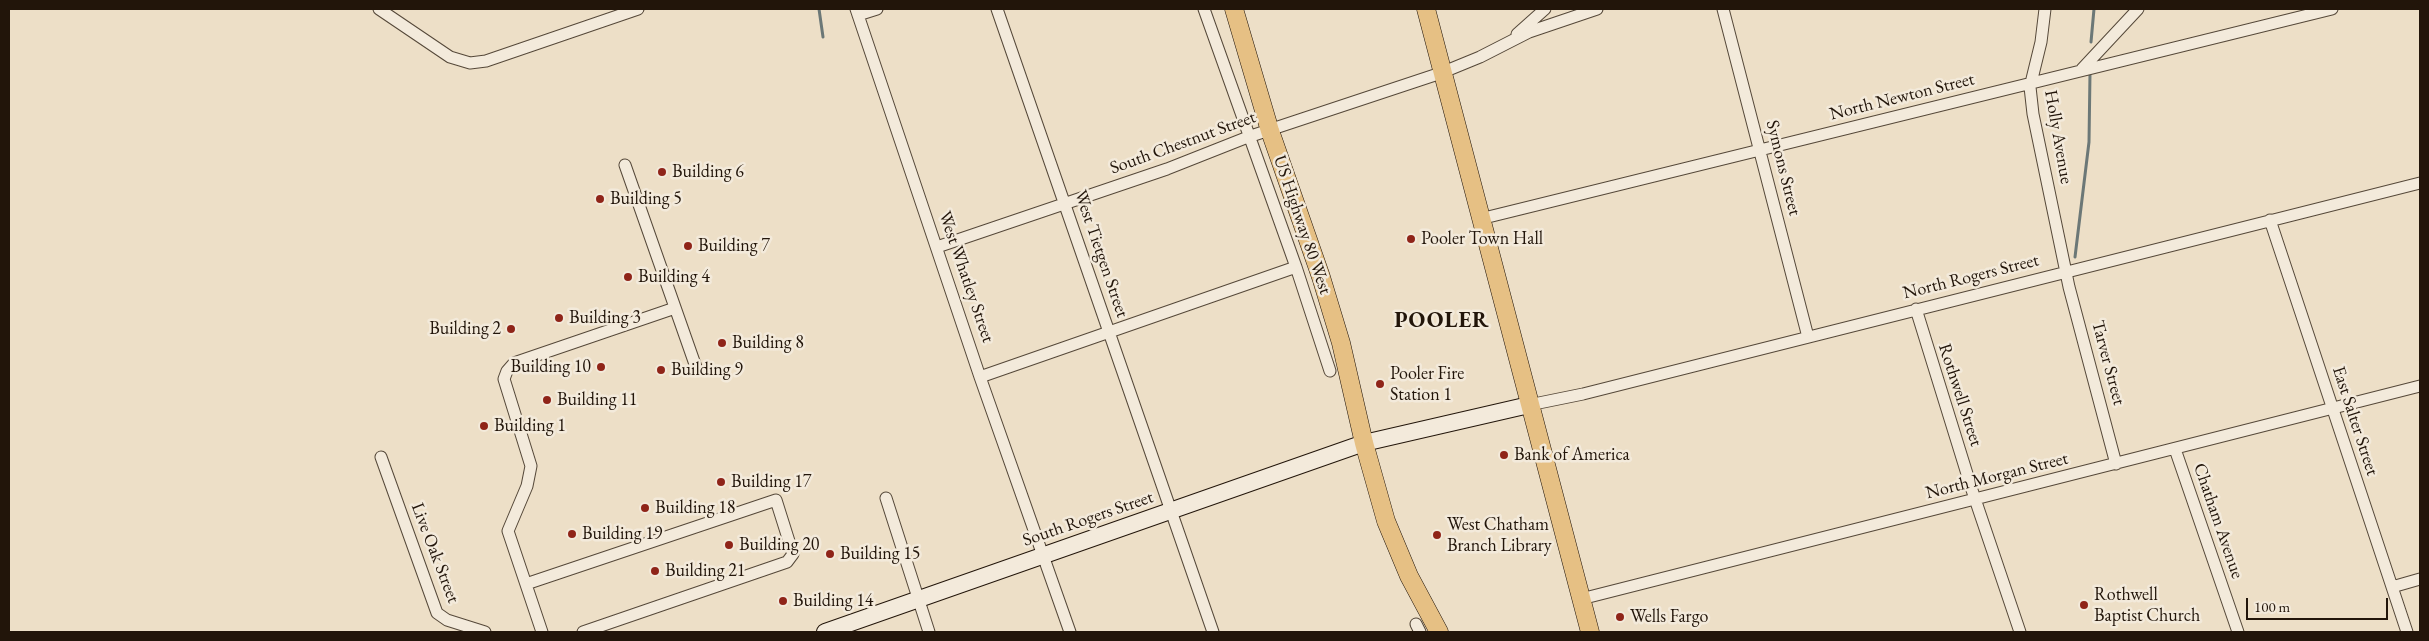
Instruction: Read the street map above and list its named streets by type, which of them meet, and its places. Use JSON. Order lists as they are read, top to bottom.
{
  "streets": {
    "main road": ["US Highway 80 West"],
    "street": [
      "North Newton Street",
      "Holly Avenue",
      "South Chestnut Street",
      "Symons Street",
      "West Tietgen Street",
      "West Whatley Street",
      "North Rogers Street",
      "Tarver Street",
      "Rothwell Street",
      "East Salter Street",
      "North Morgan Street",
      "South Rogers Street",
      "Chatham Avenue",
      "Live Oak Street"
    ]
  },
  "crossings": [
    ["North Newton Street", "Holly Avenue"],
    ["North Newton Street", "Symons Street"],
    ["Holly Avenue", "North Rogers Street"],
    ["Holly Avenue", "Tarver Street"],
    ["South Chestnut Street", "US Highway 80 West"],
    ["South Chestnut Street", "West Tietgen Street"],
    ["South Chestnut Street", "West Whatley Street"],
    ["Symons Street", "North Rogers Street"],
    ["US Highway 80 West", "South Rogers Street"],
    ["West Tietgen Street", "South Rogers Street"],
    ["West Whatley Street", "South Rogers Street"],
    ["North Rogers Street", "Tarver Street"],
    ["North Rogers Street", "Rothwell Street"],
    ["North Rogers Street", "East Salter Street"],
    ["North Rogers Street", "South Rogers Street"],
    ["Tarver Street", "North Morgan Street"],
    ["Rothwell Street", "North Morgan Street"],
    ["East Salter Street", "North Morgan Street"],
    ["North Morgan Street", "Chatham Avenue"]
  ],
  "districts": ["POOLER"],
  "places": [
    "Building 6",
    "Building 5",
    "Pooler Town Hall",
    "Building 7",
    "Building 4",
    "Building 3",
    "Building 2",
    "Building 8",
    "Building 10",
    "Building 9",
    "Pooler Fire Station 1",
    "Building 11",
    "Building 1",
    "Bank of America",
    "Building 17",
    "Building 18",
    "Building 19",
    "West Chatham Branch Library",
    "Building 20",
    "Building 15",
    "Building 21",
    "Building 14",
    "Rothwell Baptist Church",
    "Wells Fargo"
  ],
  "scale_bar": "100 m"
}
